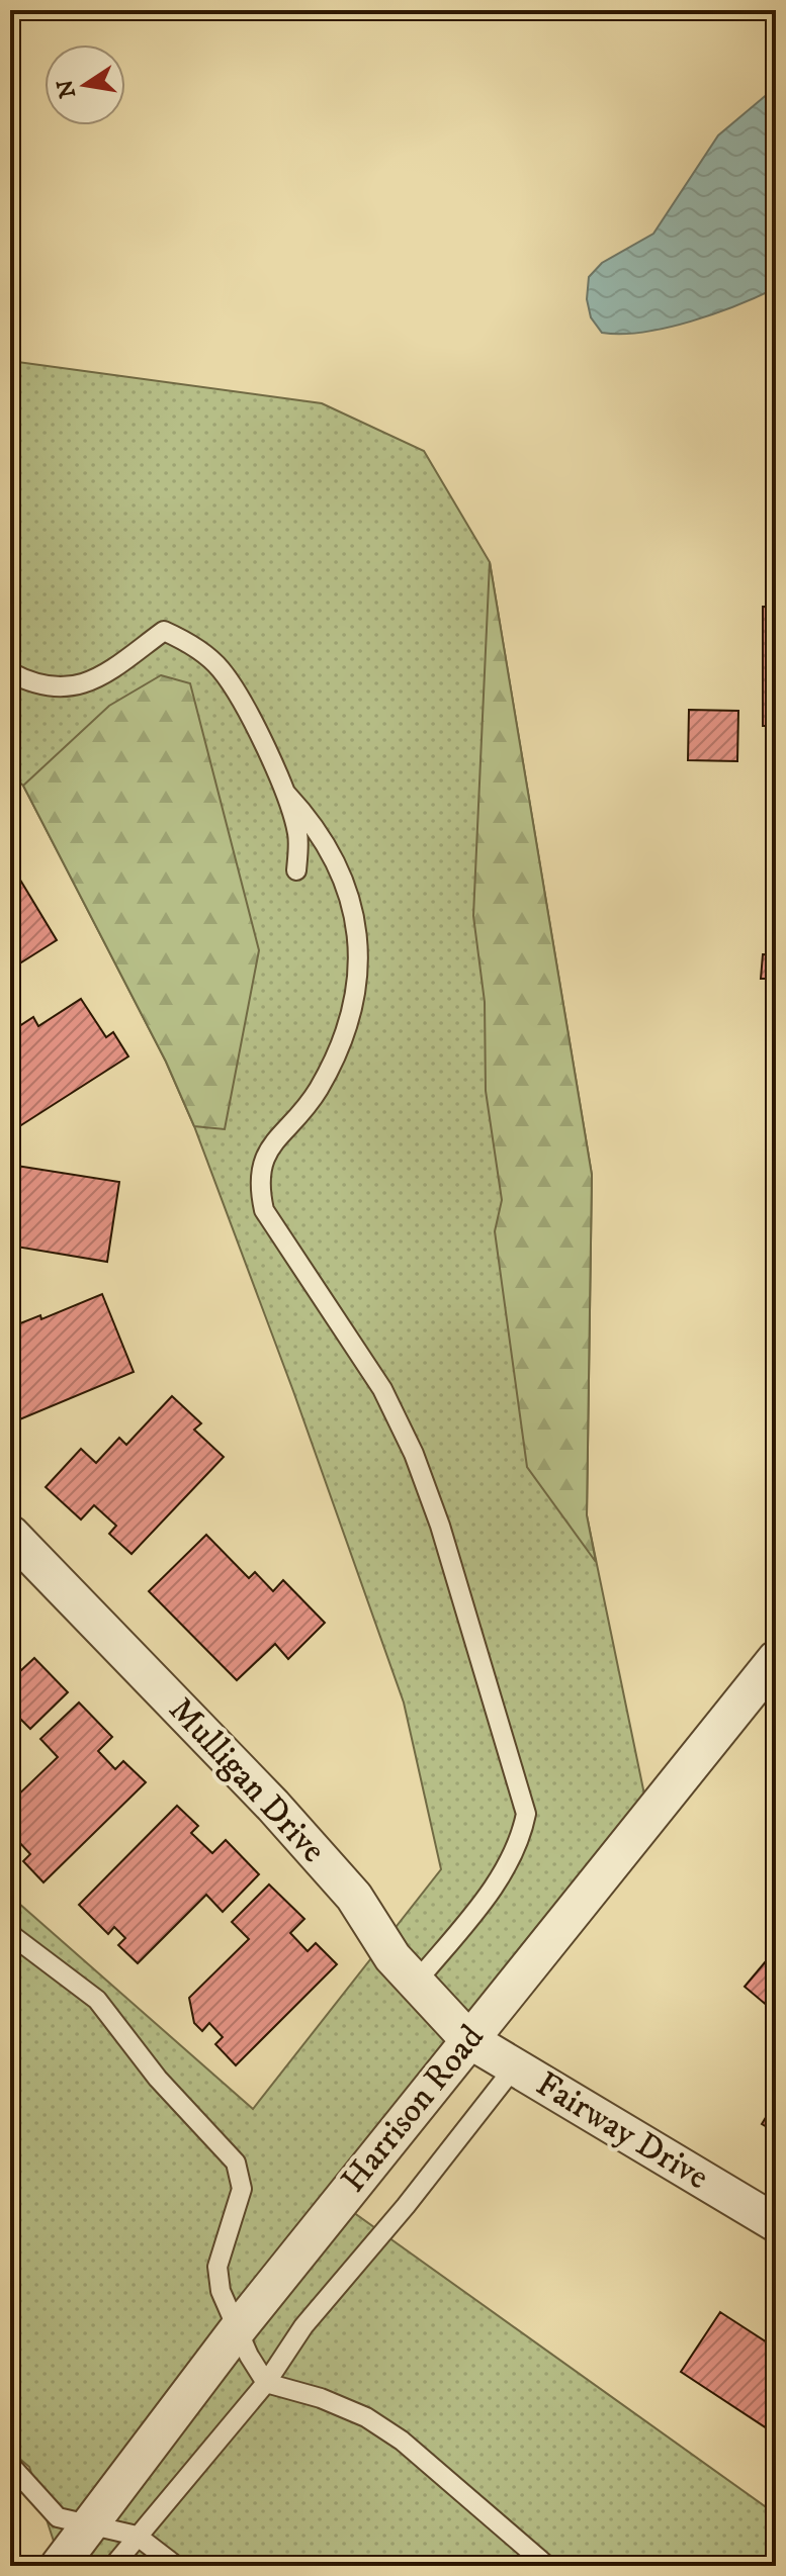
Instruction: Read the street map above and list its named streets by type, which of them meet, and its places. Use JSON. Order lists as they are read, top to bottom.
{
  "streets": {
    "street": ["Mulligan Drive", "Harrison Road", "Fairway Drive"]
  },
  "crossings": [
    ["Mulligan Drive", "Harrison Road"],
    ["Mulligan Drive", "Fairway Drive"],
    ["Harrison Road", "Fairway Drive"]
  ],
  "north": "left"
}
